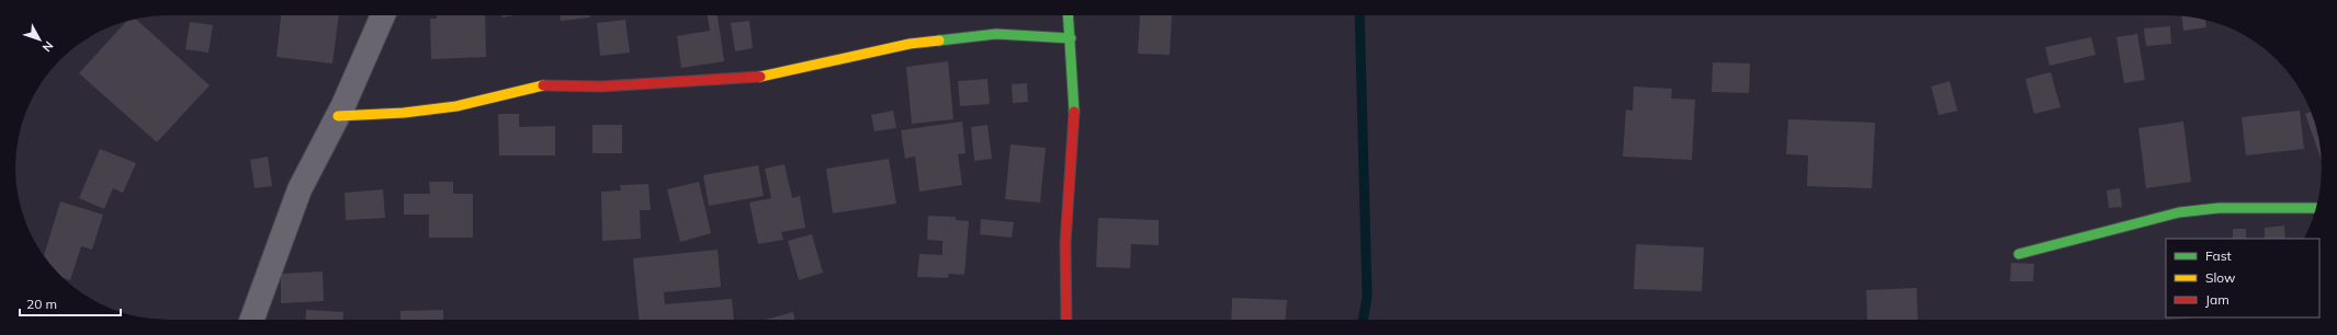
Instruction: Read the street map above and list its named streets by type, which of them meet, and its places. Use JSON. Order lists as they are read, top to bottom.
{
  "legend": ["Fast", "Slow", "Jam"],
  "scale_bar": "20 m",
  "north": "bottom right"
}
